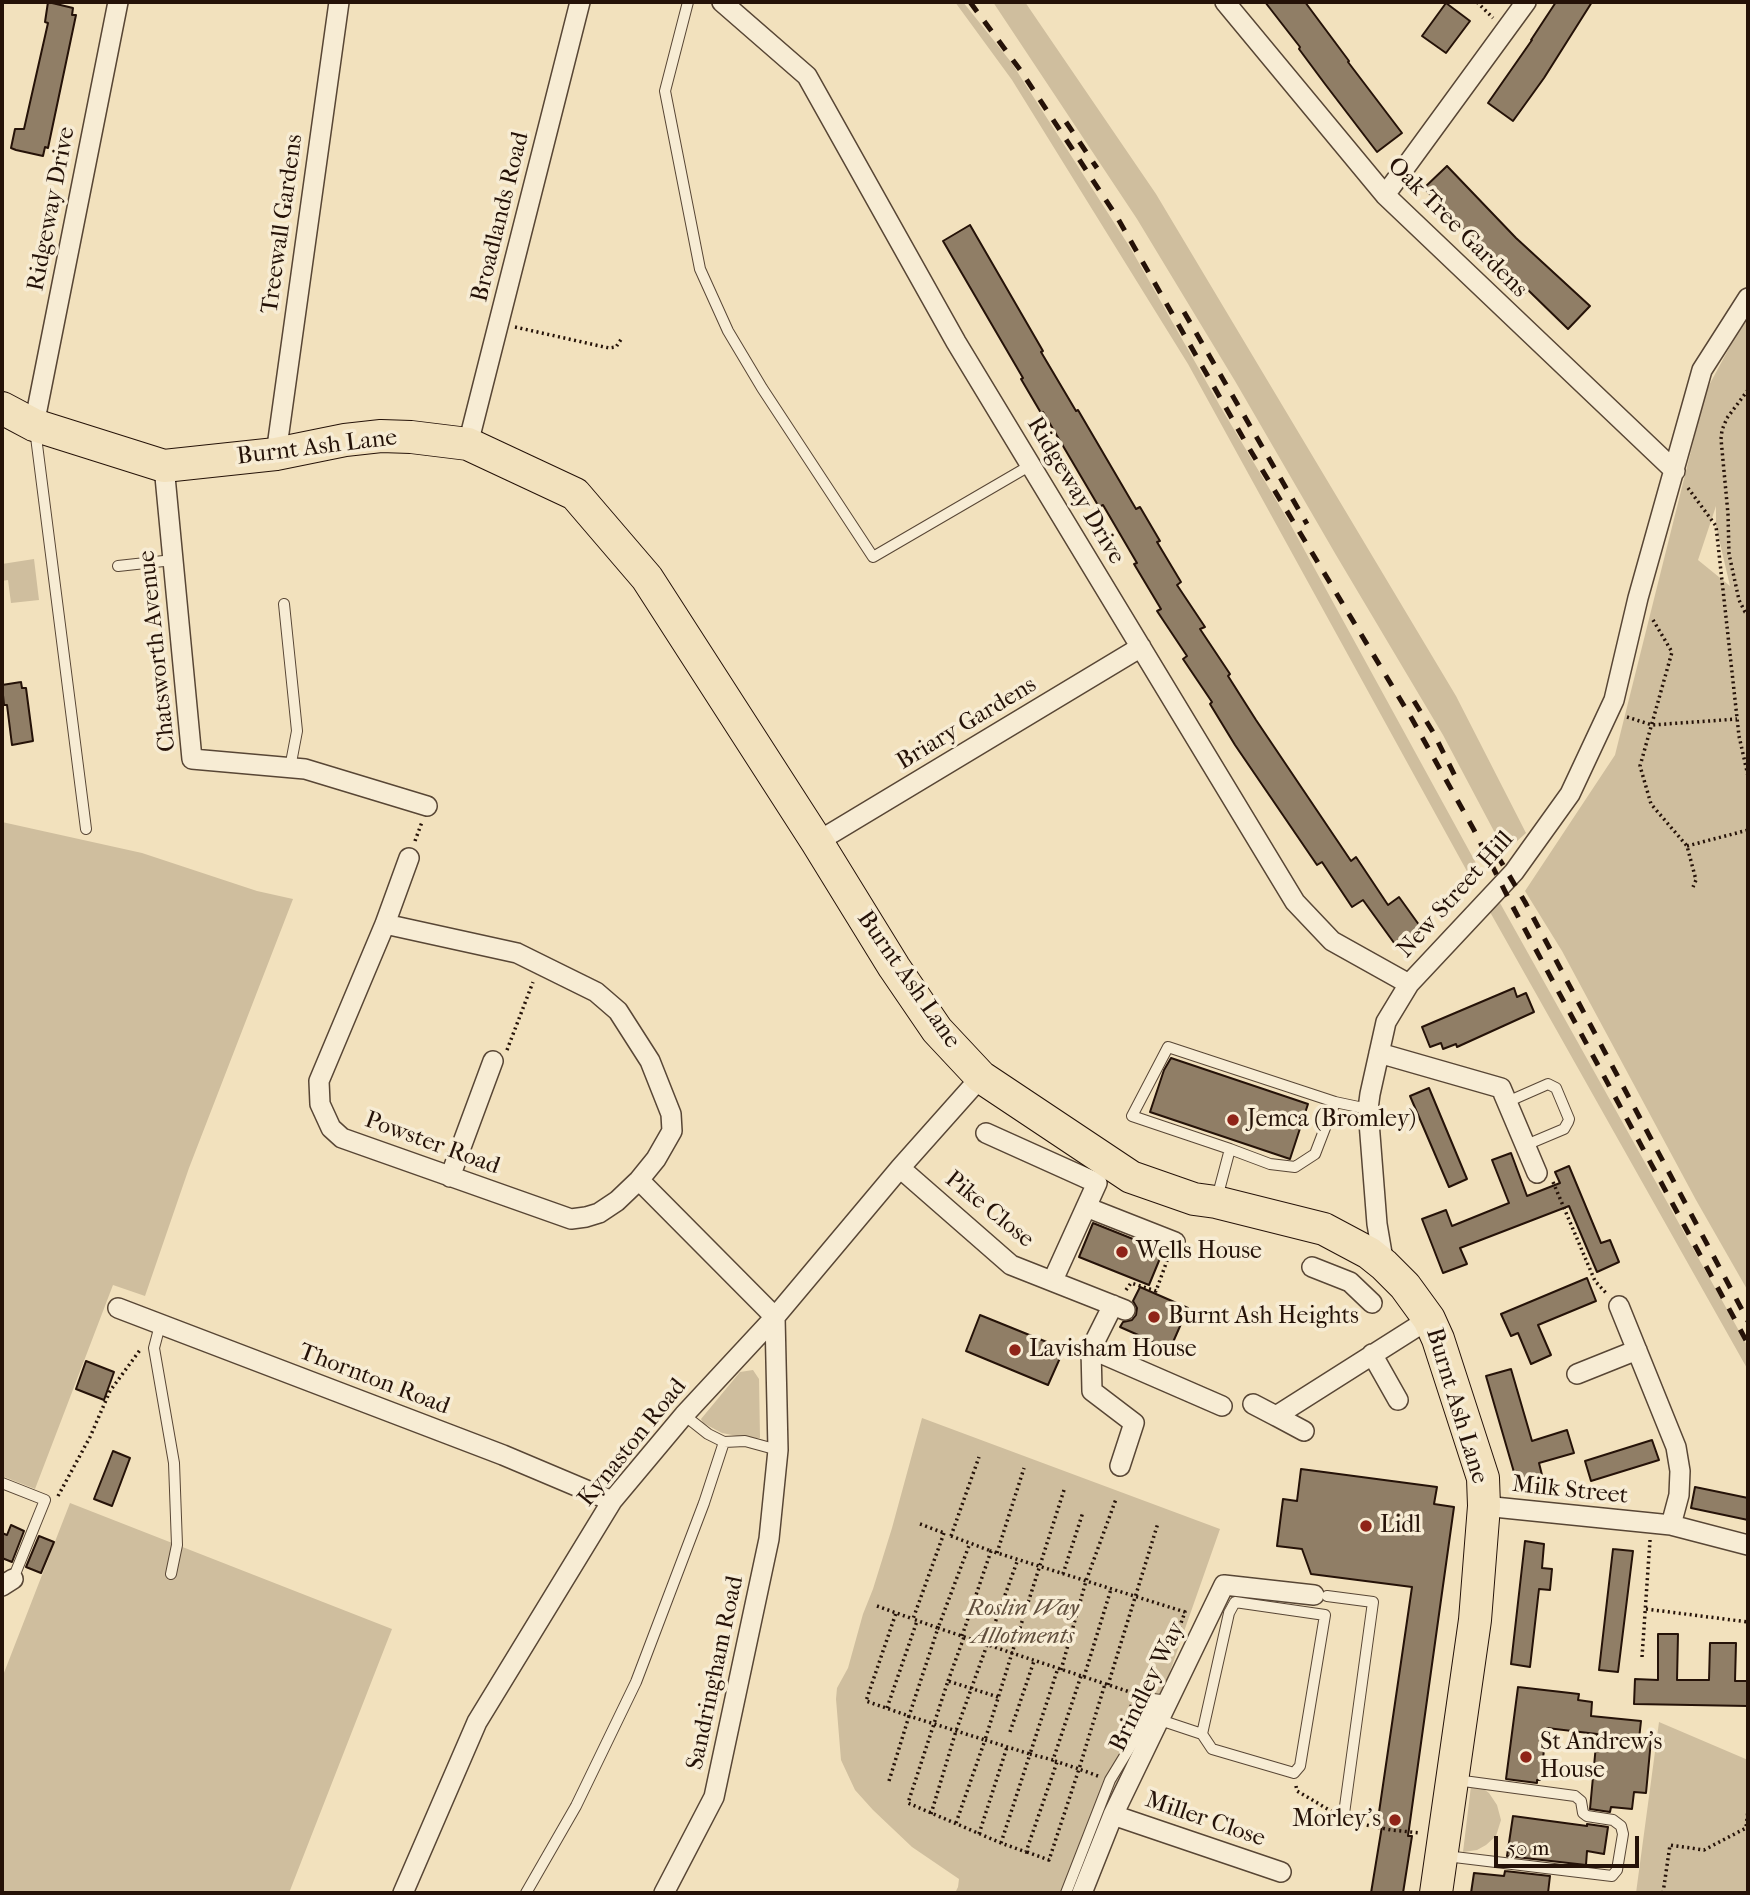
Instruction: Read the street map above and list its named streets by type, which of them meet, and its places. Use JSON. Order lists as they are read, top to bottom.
{
  "streets": {
    "main road": ["Burnt Ash Lane"],
    "street": [
      "Ridgeway Drive",
      "Broadlands Road",
      "Treewall Gardens",
      "Oak Tree Gardens",
      "Chatsworth Avenue",
      "Briary Gardens",
      "New Street Hill",
      "Powster Road",
      "Pike Close",
      "Thornton Road",
      "Kynaston Road",
      "Milk Street",
      "Sandringham Road",
      "Brindley Way",
      "Miller Close"
    ]
  },
  "crossings": [
    ["Ridgeway Drive", "Burnt Ash Lane"],
    ["Ridgeway Drive", "Briary Gardens"],
    ["Ridgeway Drive", "New Street Hill"],
    ["Broadlands Road", "Burnt Ash Lane"],
    ["Treewall Gardens", "Burnt Ash Lane"],
    ["Oak Tree Gardens", "New Street Hill"],
    ["Burnt Ash Lane", "Chatsworth Avenue"],
    ["Burnt Ash Lane", "Briary Gardens"],
    ["Burnt Ash Lane", "New Street Hill"],
    ["Burnt Ash Lane", "Kynaston Road"],
    ["Burnt Ash Lane", "Milk Street"],
    ["Pike Close", "Kynaston Road"],
    ["Thornton Road", "Kynaston Road"],
    ["Kynaston Road", "Sandringham Road"],
    ["Brindley Way", "Miller Close"]
  ],
  "parks": ["Roslin Way Allotments"],
  "places": [
    "Jemca (Bromley)",
    "Wells House",
    "Burnt Ash Heights",
    "Lavisham House",
    "Lidl",
    "St Andrew's House",
    "Morley's"
  ],
  "scale_bar": "50 m"
}
